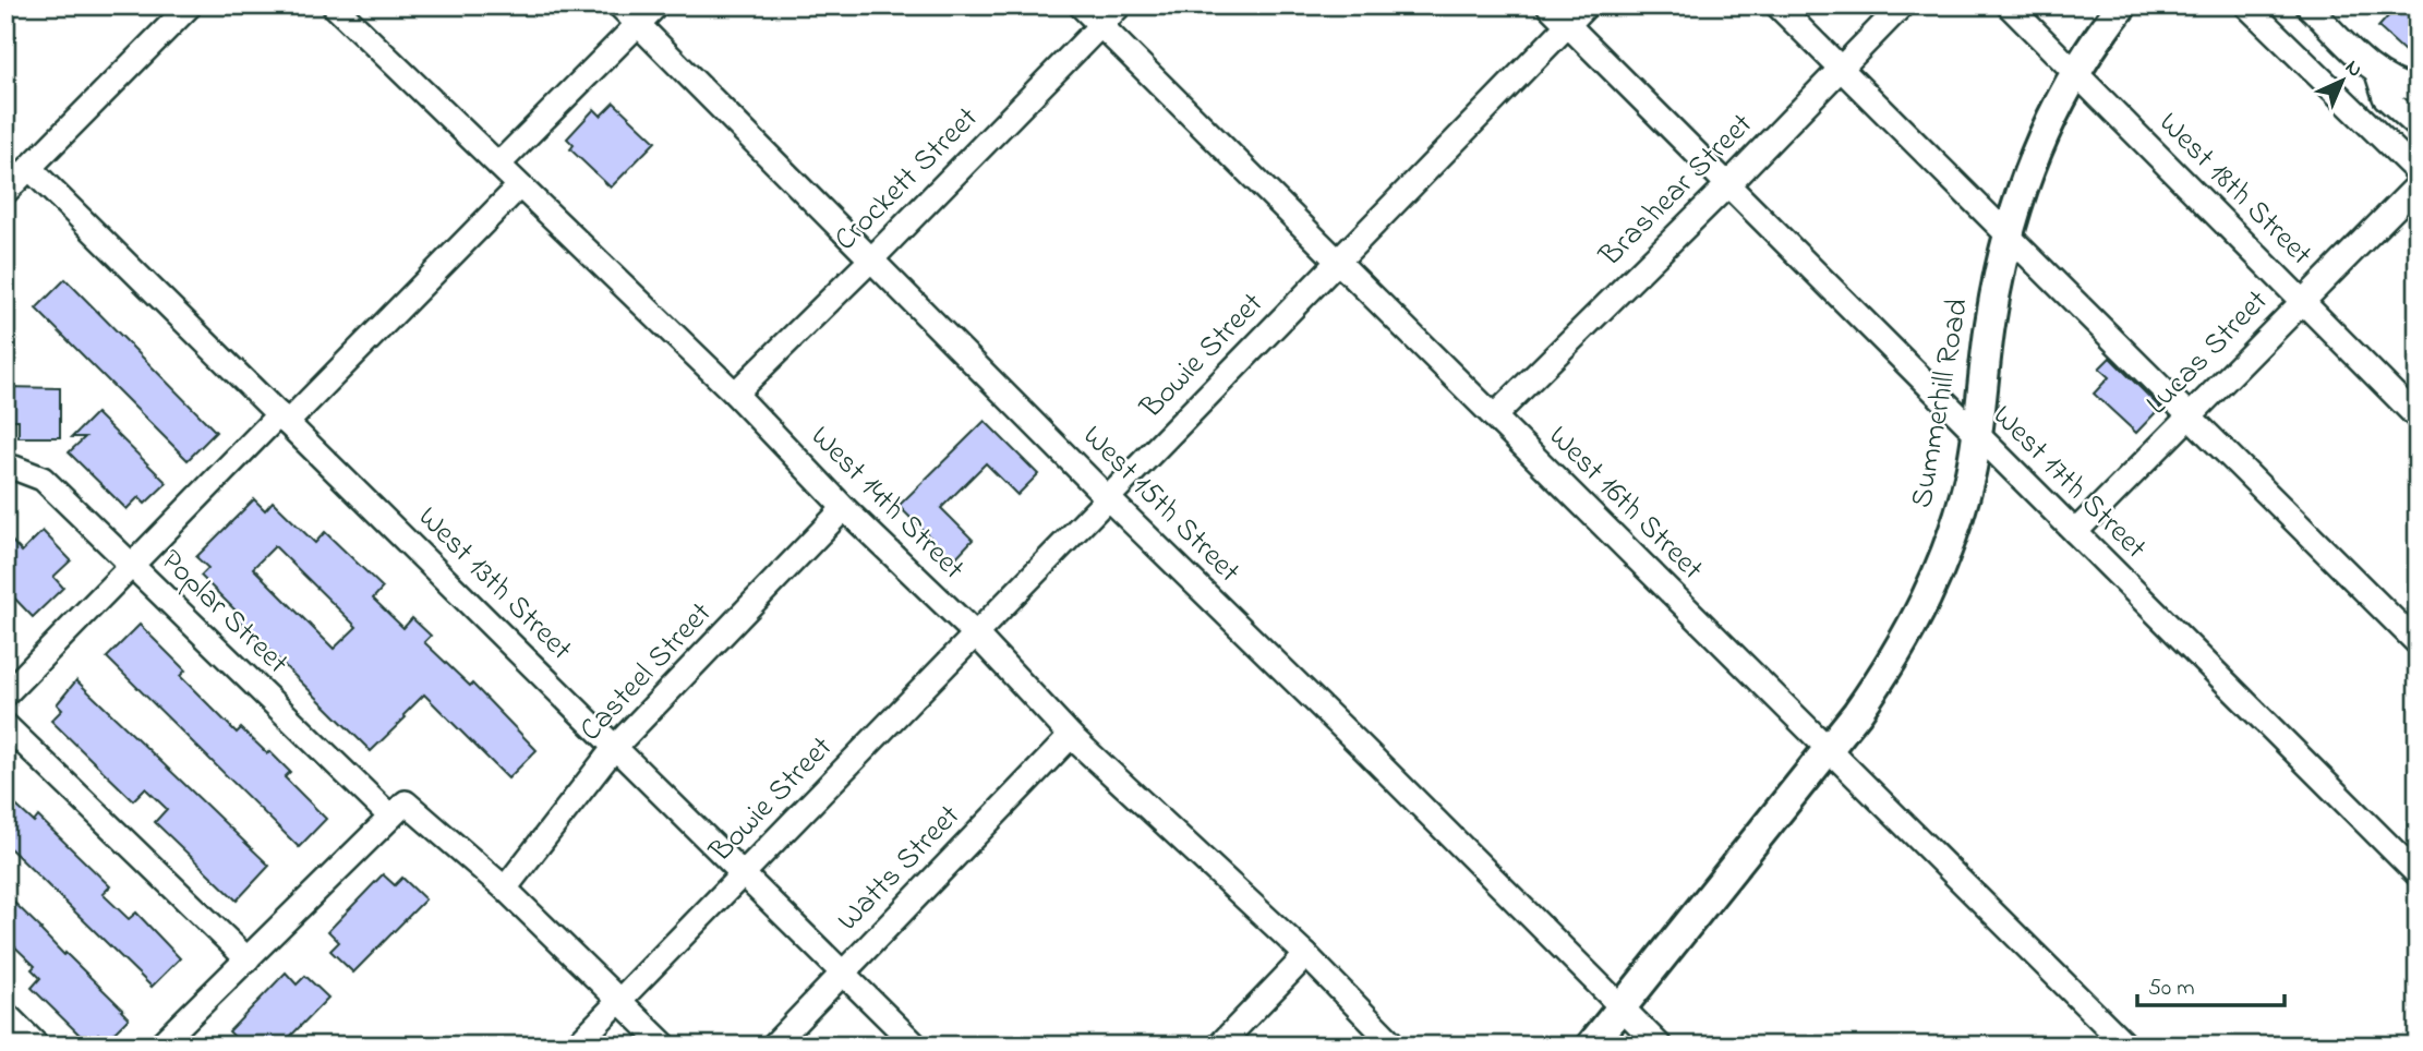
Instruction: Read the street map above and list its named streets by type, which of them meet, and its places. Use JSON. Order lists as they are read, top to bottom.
{
  "streets": {
    "main road": ["Summerhill Road"],
    "street": [
      "Crockett Street",
      "West 18th Street",
      "Brashear Street",
      "Lucas Street",
      "Bowie Street",
      "West 17th Street",
      "West 14th Street",
      "West 16th Street",
      "West 15th Street",
      "West 13th Street",
      "Poplar Street",
      "Casteel Street",
      "Watts Street"
    ]
  },
  "crossings": [
    ["Crockett Street", "West 14th Street"],
    ["Crockett Street", "West 16th Street"],
    ["Crockett Street", "West 15th Street"],
    ["West 18th Street", "Lucas Street"],
    ["West 18th Street", "Summerhill Road"],
    ["Brashear Street", "West 17th Street"],
    ["Brashear Street", "West 16th Street"],
    ["Lucas Street", "West 17th Street"],
    ["Bowie Street", "West 17th Street"],
    ["Bowie Street", "West 14th Street"],
    ["Bowie Street", "West 16th Street"],
    ["Bowie Street", "West 15th Street"],
    ["Bowie Street", "West 13th Street"],
    ["Bowie Street", "Poplar Street"],
    ["Summerhill Road", "West 17th Street"],
    ["Summerhill Road", "West 16th Street"],
    ["Summerhill Road", "West 15th Street"],
    ["West 14th Street", "Casteel Street"],
    ["West 14th Street", "Watts Street"],
    ["West 13th Street", "Casteel Street"],
    ["West 13th Street", "Watts Street"],
    ["Poplar Street", "Casteel Street"]
  ],
  "scale_bar": "50 m",
  "north": "top right"
}
